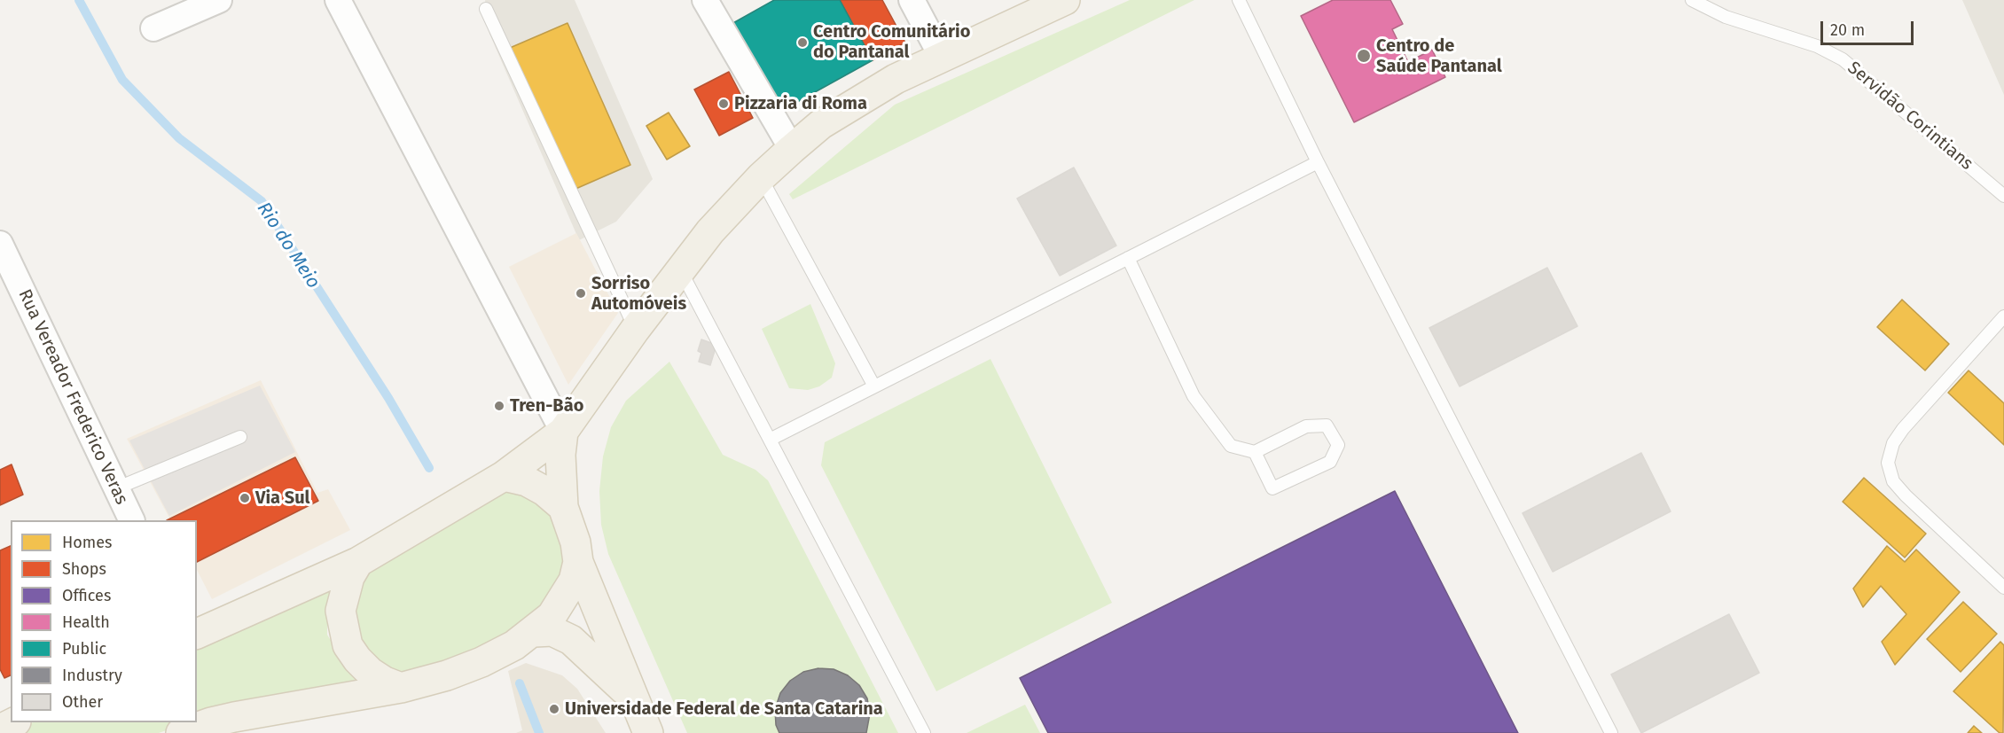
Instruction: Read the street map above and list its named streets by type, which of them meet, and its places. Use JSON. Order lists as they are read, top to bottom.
{
  "streets": {
    "street": ["Rua Vereador Frederico Veras"],
    "lane": ["Servidão Corintians"]
  },
  "water": ["Rio do Meio"],
  "places": [
    "Centro Comunitário do Pantanal",
    "Centro de Saúde Pantanal",
    "Pizzaria di Roma",
    "Sorriso Automóveis",
    "Tren-Bão",
    "Via Sul",
    "Universidade Federal de Santa Catarina"
  ],
  "legend": [
    "Homes",
    "Shops",
    "Offices",
    "Health",
    "Public",
    "Industry",
    "Other"
  ],
  "scale_bar": "20 m"
}
